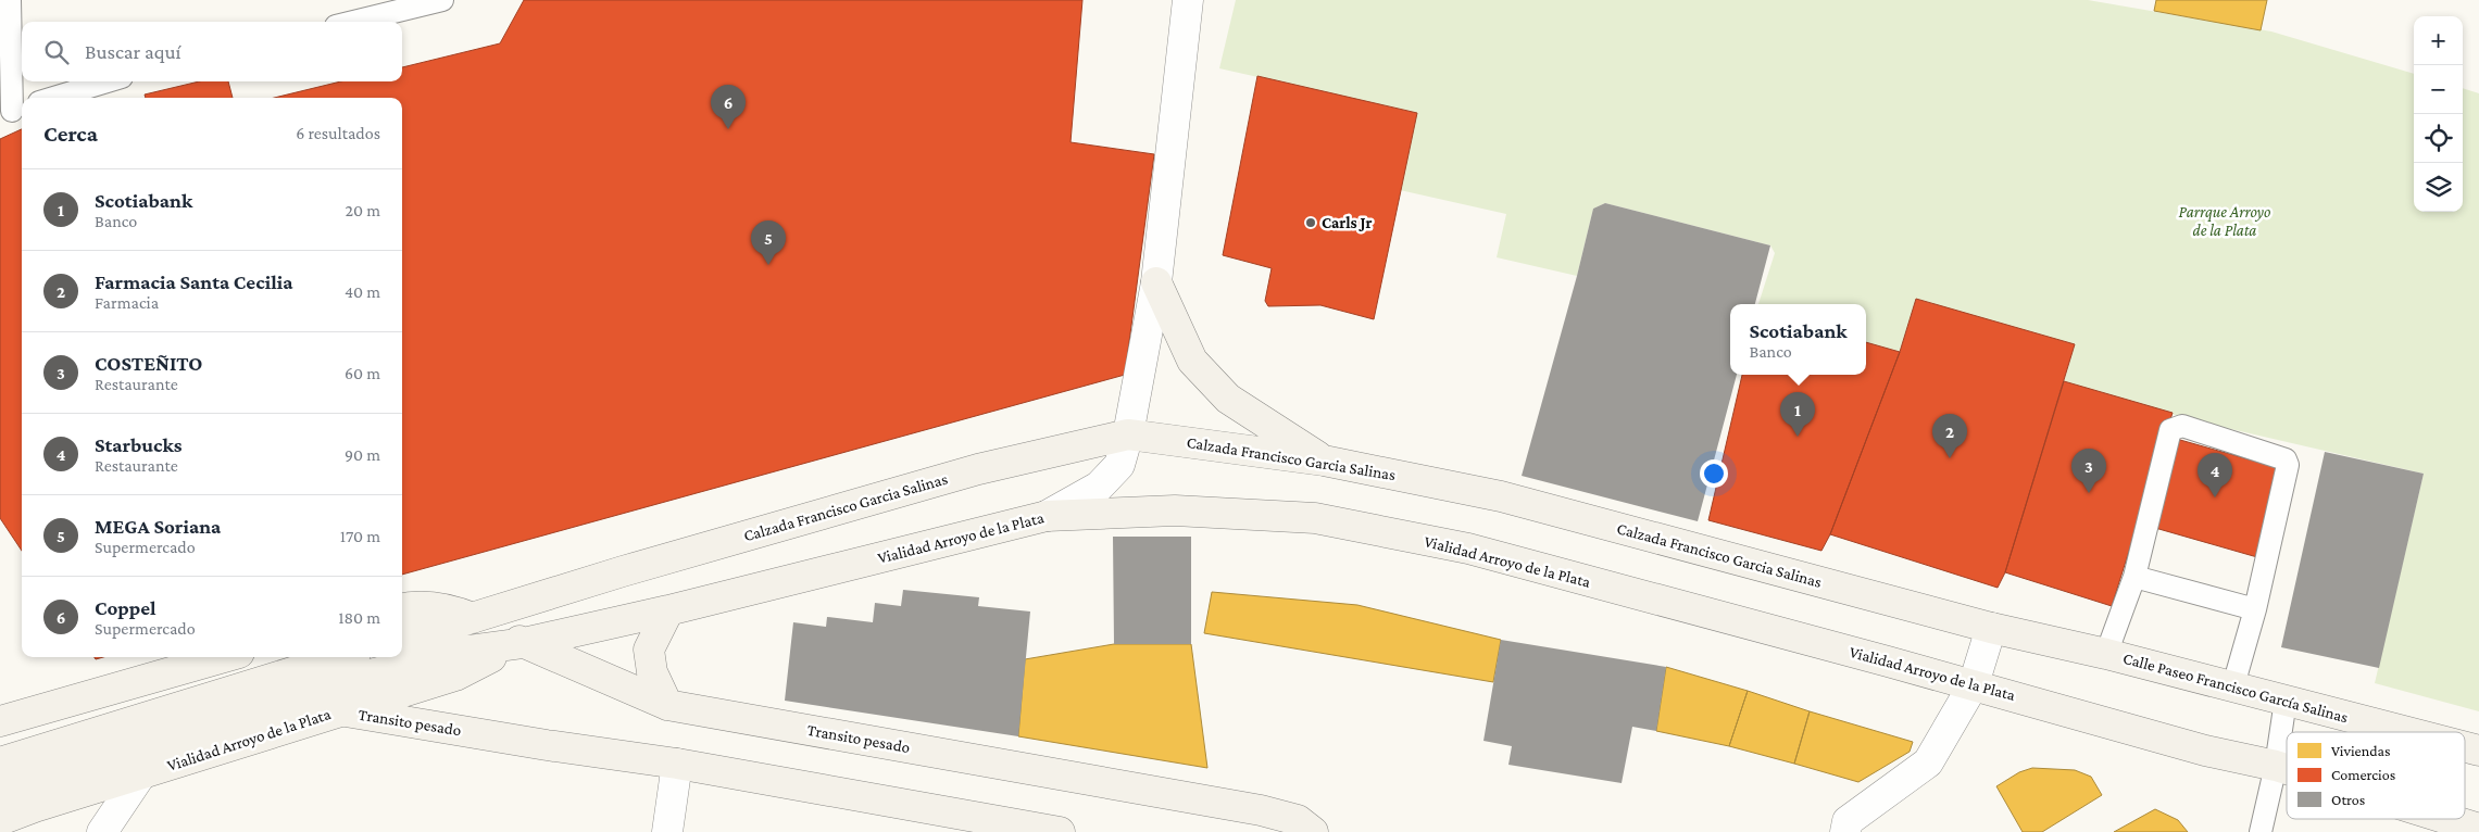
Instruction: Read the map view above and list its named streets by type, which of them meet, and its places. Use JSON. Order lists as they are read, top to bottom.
{
  "streets": {
    "main road": [
      "Calzada Francisco Garcia Salinas",
      "Vialidad Arroyo de la Plata",
      "Calle Paseo Francisco García Salinas",
      "Transito pesado"
    ]
  },
  "crossings": [
    ["Calzada Francisco Garcia Salinas", "Calle Paseo Francisco García Salinas"],
    ["Calzada Francisco Garcia Salinas", "Transito pesado"],
    ["Vialidad Arroyo de la Plata", "Transito pesado"]
  ],
  "parks": ["Parrque Arroyo de la Plata"],
  "places": ["Carls Jr"],
  "legend": ["Viviendas", "Comercios", "Otros"],
  "page": {
    "map_buttons": ["+", "−"],
    "search": "Buscar aquí",
    "pins": [
      "6",
      "5",
      "1",
      "2",
      "3",
      "4"
    ],
    "heading": ["Cerca", "6 resultados"],
    "list": [
      {
        "mark": "1",
        "name": "Scotiabank",
        "note": "Banco",
        "value": "20 m"
      },
      {
        "mark": "2",
        "name": "Farmacia Santa Cecilia",
        "note": "Farmacia",
        "value": "40 m"
      },
      {
        "mark": "3",
        "name": "COSTEÑITO",
        "note": "Restaurante",
        "value": "60 m"
      },
      {
        "mark": "4",
        "name": "Starbucks",
        "note": "Restaurante",
        "value": "90 m"
      },
      {
        "mark": "5",
        "name": "MEGA Soriana",
        "note": "Supermercado",
        "value": "170 m"
      },
      {
        "mark": "6",
        "name": "Coppel",
        "note": "Supermercado",
        "value": "180 m"
      }
    ],
    "popup": ["Scotiabank", "Banco"]
  }
}
